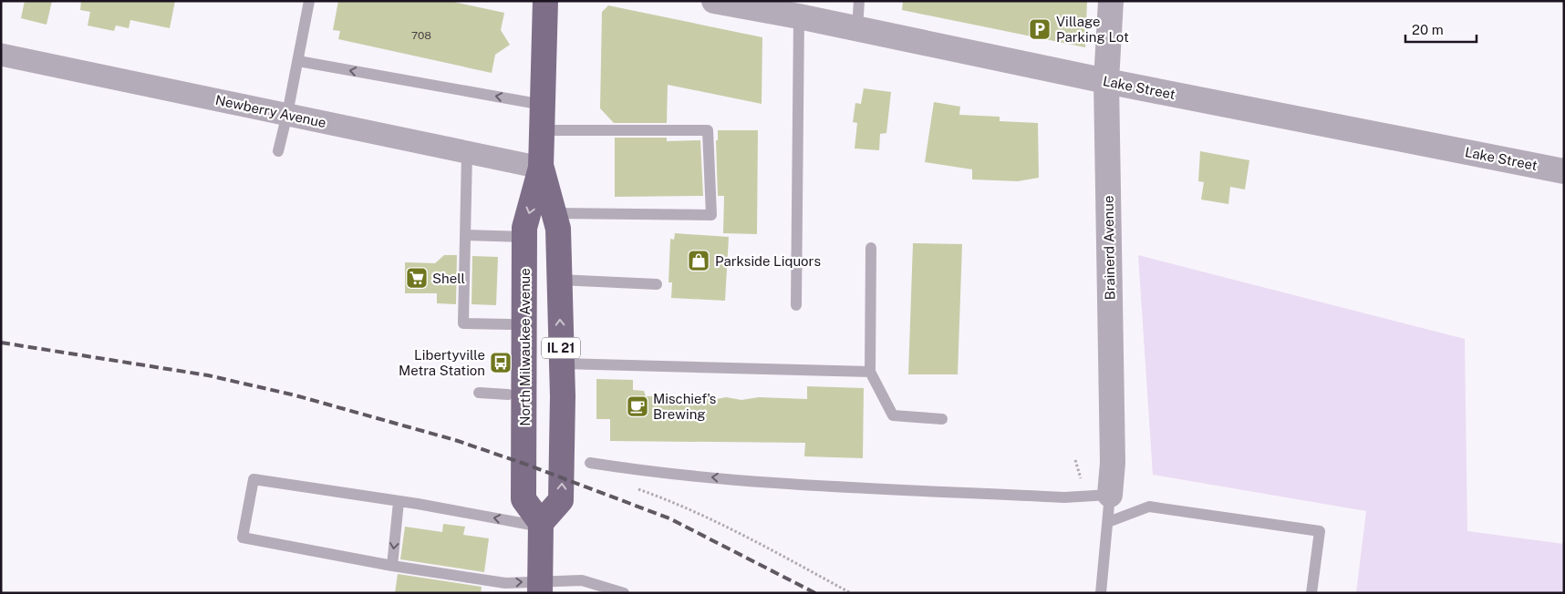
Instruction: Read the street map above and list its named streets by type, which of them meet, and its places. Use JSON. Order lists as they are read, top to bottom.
{
  "streets": {
    "main road": ["North Milwaukee Avenue", "IL 21"],
    "street": ["Lake Street", "Newberry Avenue", "Brainerd Avenue"]
  },
  "crossings": [
    ["Lake Street", "Brainerd Avenue"],
    ["Newberry Avenue", "North Milwaukee Avenue"]
  ],
  "places": {
    "parking": ["Village Parking Lot"],
    "shop": ["Parkside Liquors"],
    "supermarket": ["Shell"],
    "bus stop": ["Libertyville Metra Station"],
    "cafe": ["Mischief's Brewing"]
  },
  "house_numbers": ["708"],
  "scale_bar": "20 m"
}
